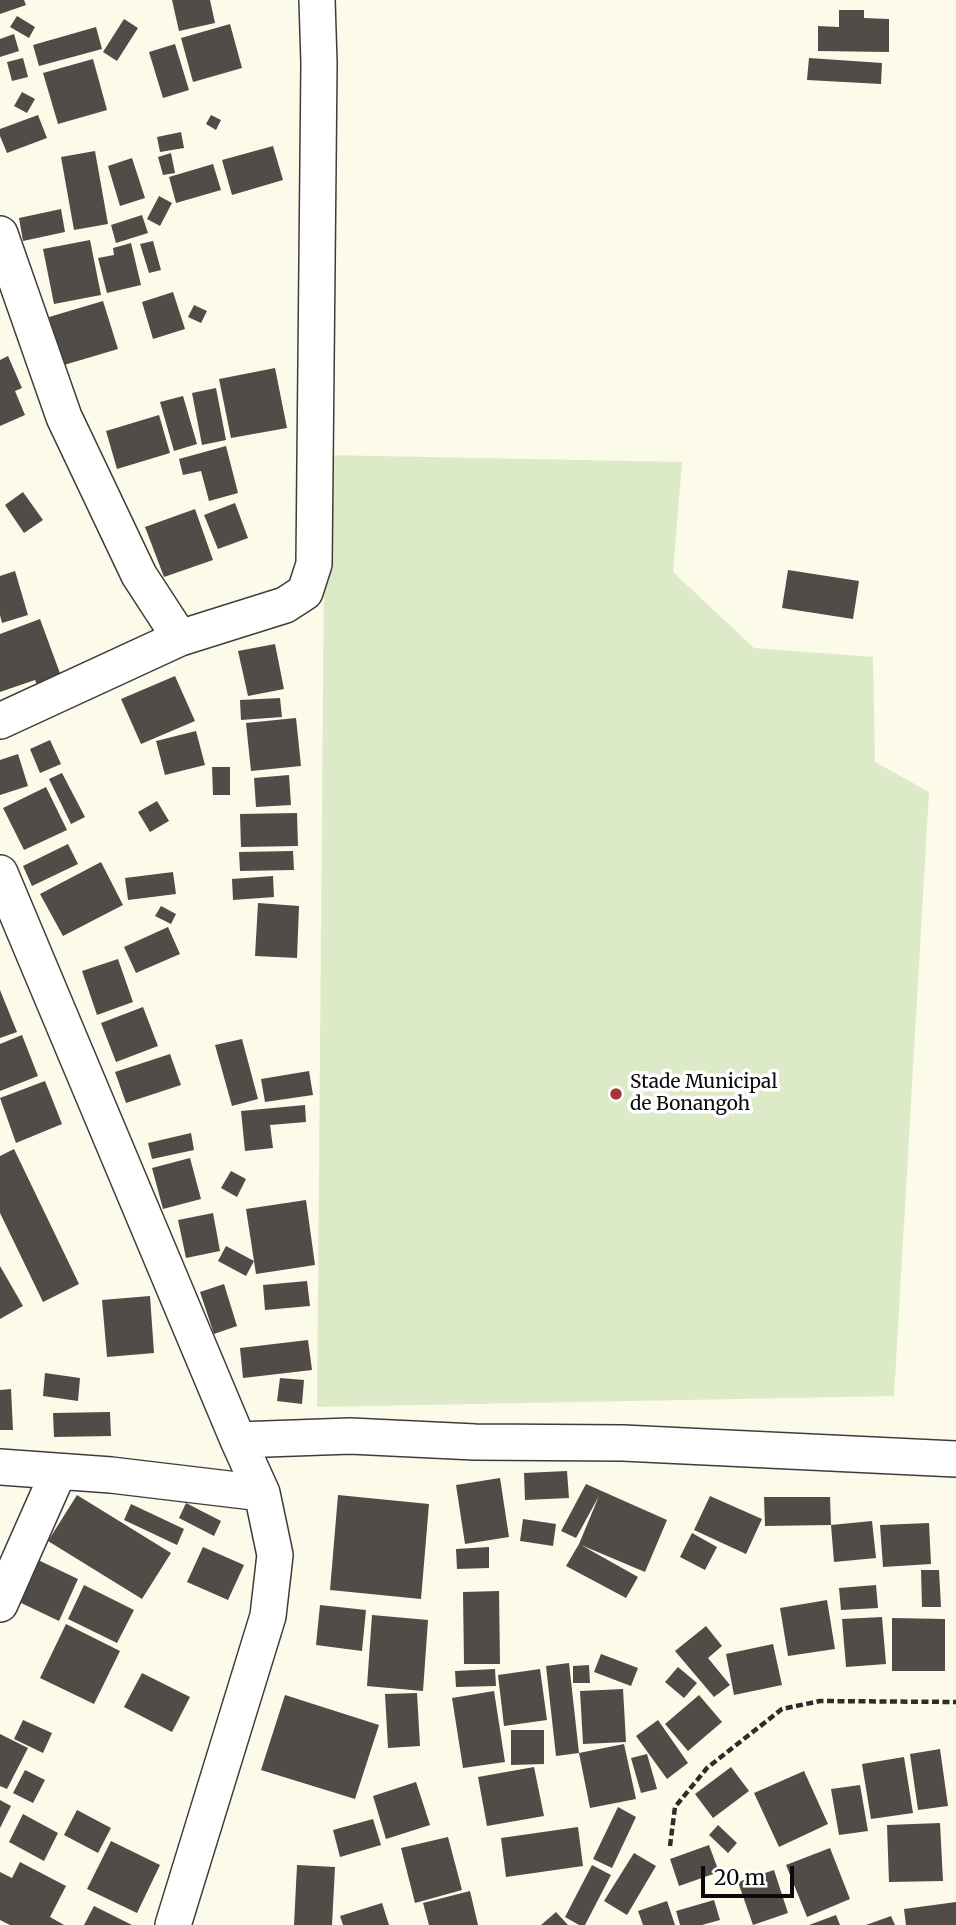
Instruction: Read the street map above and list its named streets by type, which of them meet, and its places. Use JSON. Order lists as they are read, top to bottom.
{
  "places": ["Stade Municipal de Bonangoh"],
  "scale_bar": "20 m"
}
